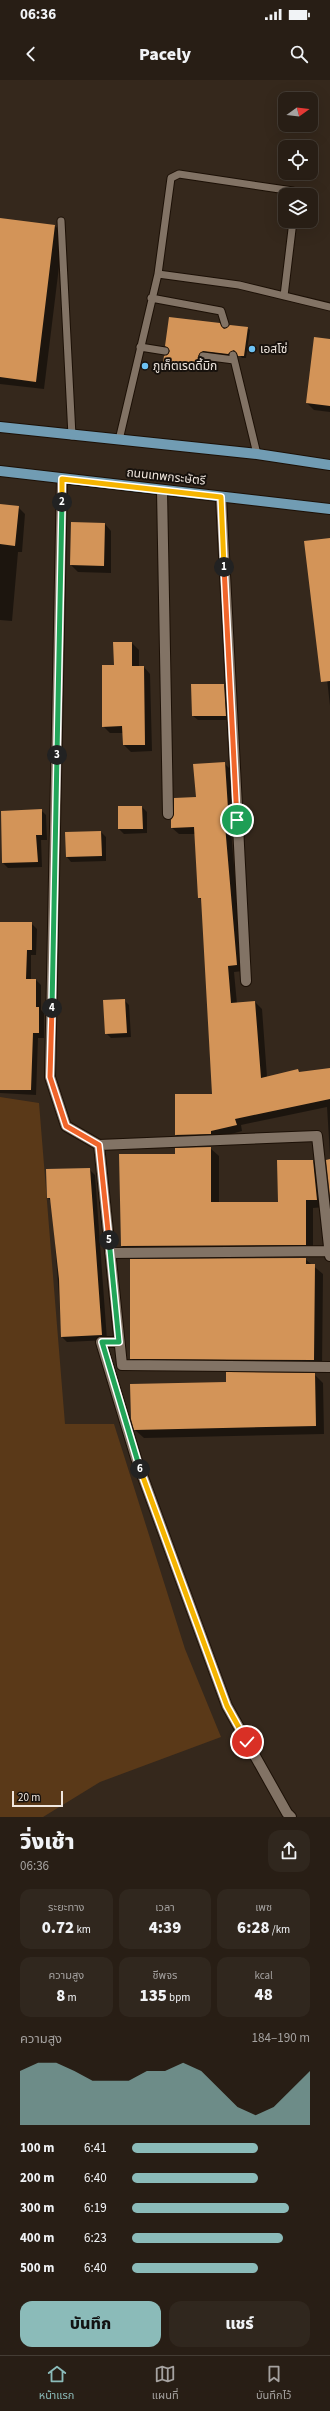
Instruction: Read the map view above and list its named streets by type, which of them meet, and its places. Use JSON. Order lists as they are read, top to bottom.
{
  "streets": {
    "main road": ["ถนนเทพกระษัตรี"]
  },
  "places": ["เอสโซ่", "ภูเก็ตเรดดี้มิก"],
  "scale_bar": "20 m",
  "north": "right",
  "page": {
    "status": "06:36",
    "header": "Pacely",
    "pins": [
      "2",
      "1",
      "3",
      "4",
      "5",
      "6"
    ],
    "scale": "20 m",
    "heading": ["วิ่งเช้า", "06:36"],
    "stats": [
      ["ระยะทาง", "0.72 km"],
      ["เวลา", "4:39"],
      ["เพซ", "6:28 /km"],
      ["ความสูง", "8 m"],
      ["ชีพจร", "135 bpm"],
      ["kcal", "48"]
    ],
    "chart": ["ความสูง", "184–190 m"],
    "list": [
      {
        "name": "100 m",
        "note": "6:41"
      },
      {
        "name": "200 m",
        "note": "6:40"
      },
      {
        "name": "300 m",
        "note": "6:19"
      },
      {
        "name": "400 m",
        "note": "6:23"
      },
      {
        "name": "500 m",
        "note": "6:40"
      }
    ],
    "buttons": ["บันทึก", "แชร์"],
    "tabs": ["หน้าแรก", "แผนที่", "บันทึกไว้"]
  }
}
